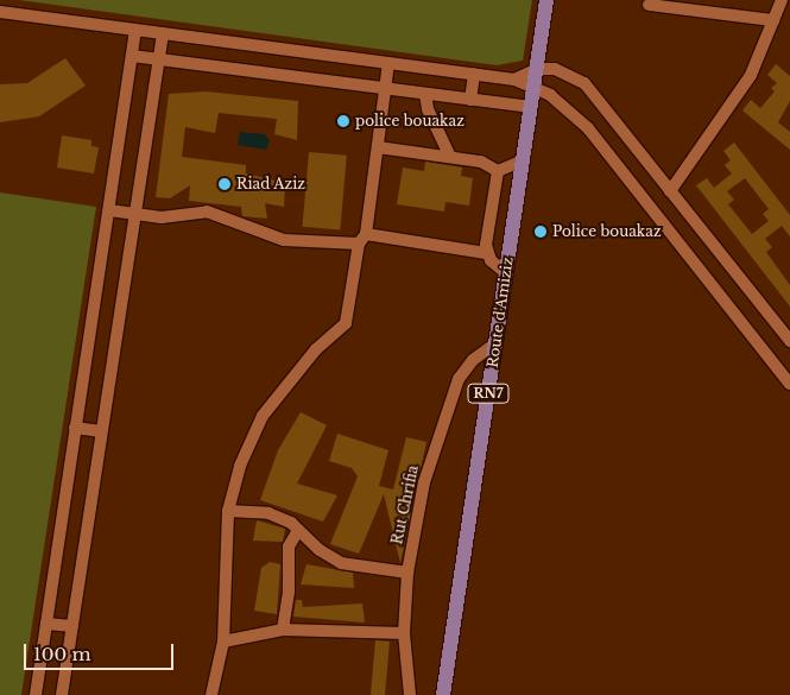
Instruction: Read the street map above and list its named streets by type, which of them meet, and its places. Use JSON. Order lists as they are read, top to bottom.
{
  "streets": {
    "main road": ["Route d'Amiziz", "RN7"],
    "street": ["Rut Chrifia"]
  },
  "crossings": [
    ["Route d'Amiziz", "Rut Chrifia"]
  ],
  "places": ["police bouakaz", "Riad Aziz", "Police bouakaz"],
  "scale_bar": "100 m"
}
